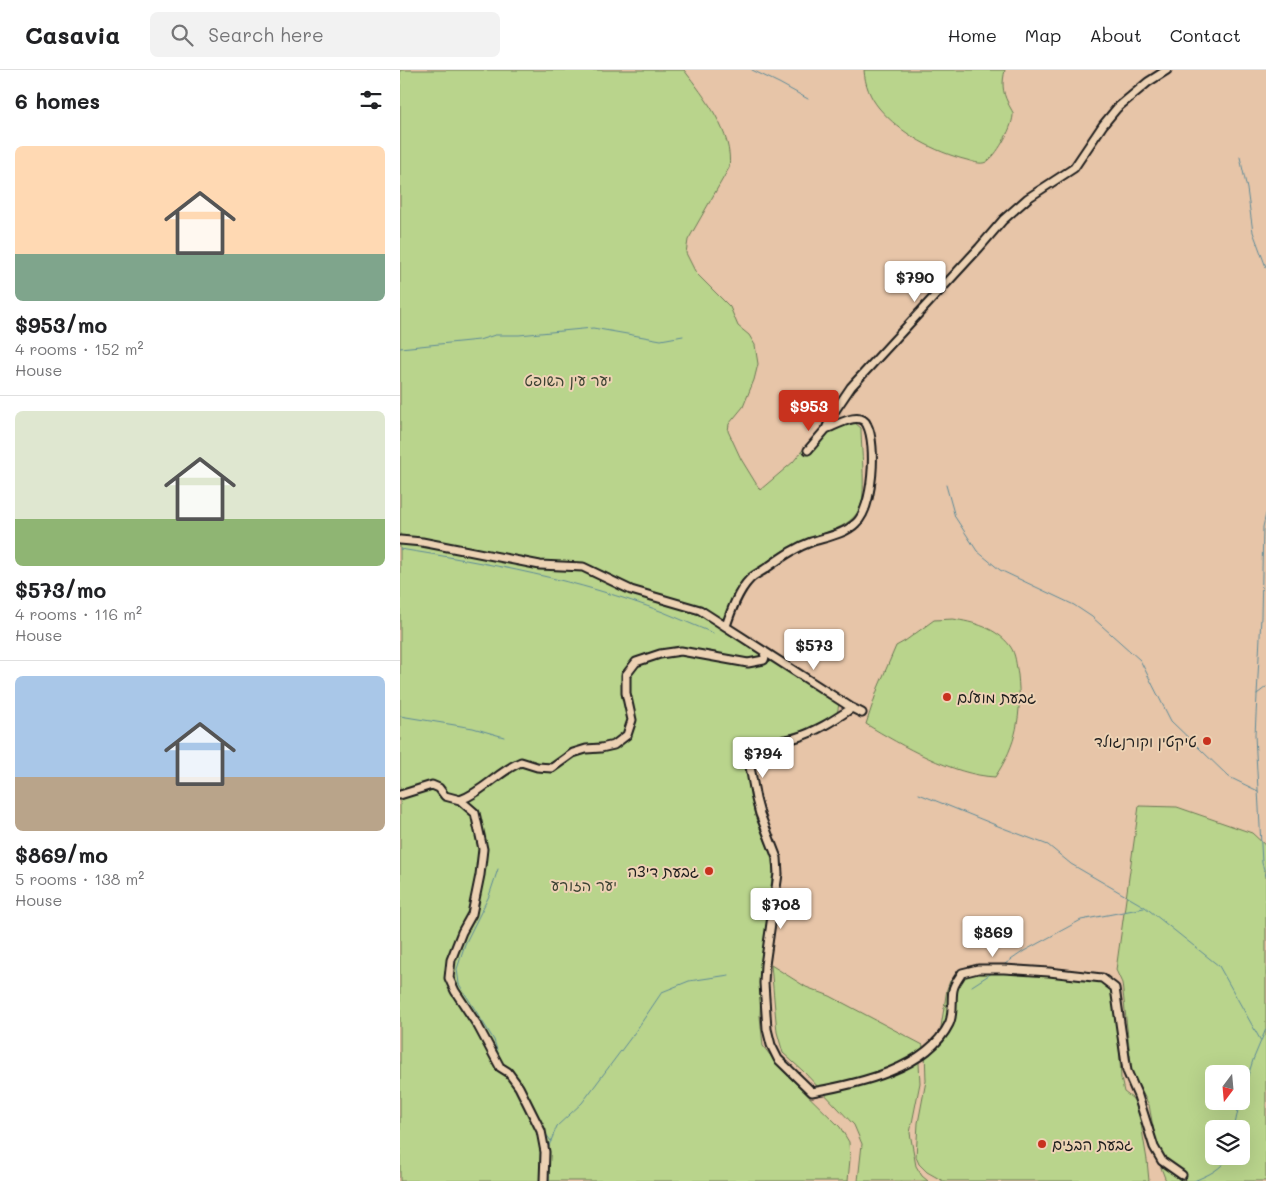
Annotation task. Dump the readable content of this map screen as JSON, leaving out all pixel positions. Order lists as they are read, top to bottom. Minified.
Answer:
{"parks":["יער עין השופט","יער הזורע"],"places":["גבעת מועלם","טיקטין וקורנגולד","גבעת דיצה","גבעת הבזים"],"north":"bottom","page":{"header":"Casavia","search":"Search here","nav":["Home","Map","About","Contact"],"heading":"6 homes","list":[{"name":"$953/mo","note":"4 rooms · 152 m² · House"},{"name":"$573/mo","note":"4 rooms · 116 m² · House"},{"name":"$869/mo","note":"5 rooms · 138 m² · House"}],"price":["$790","$953","$573","$794","$708","$869"]}}
